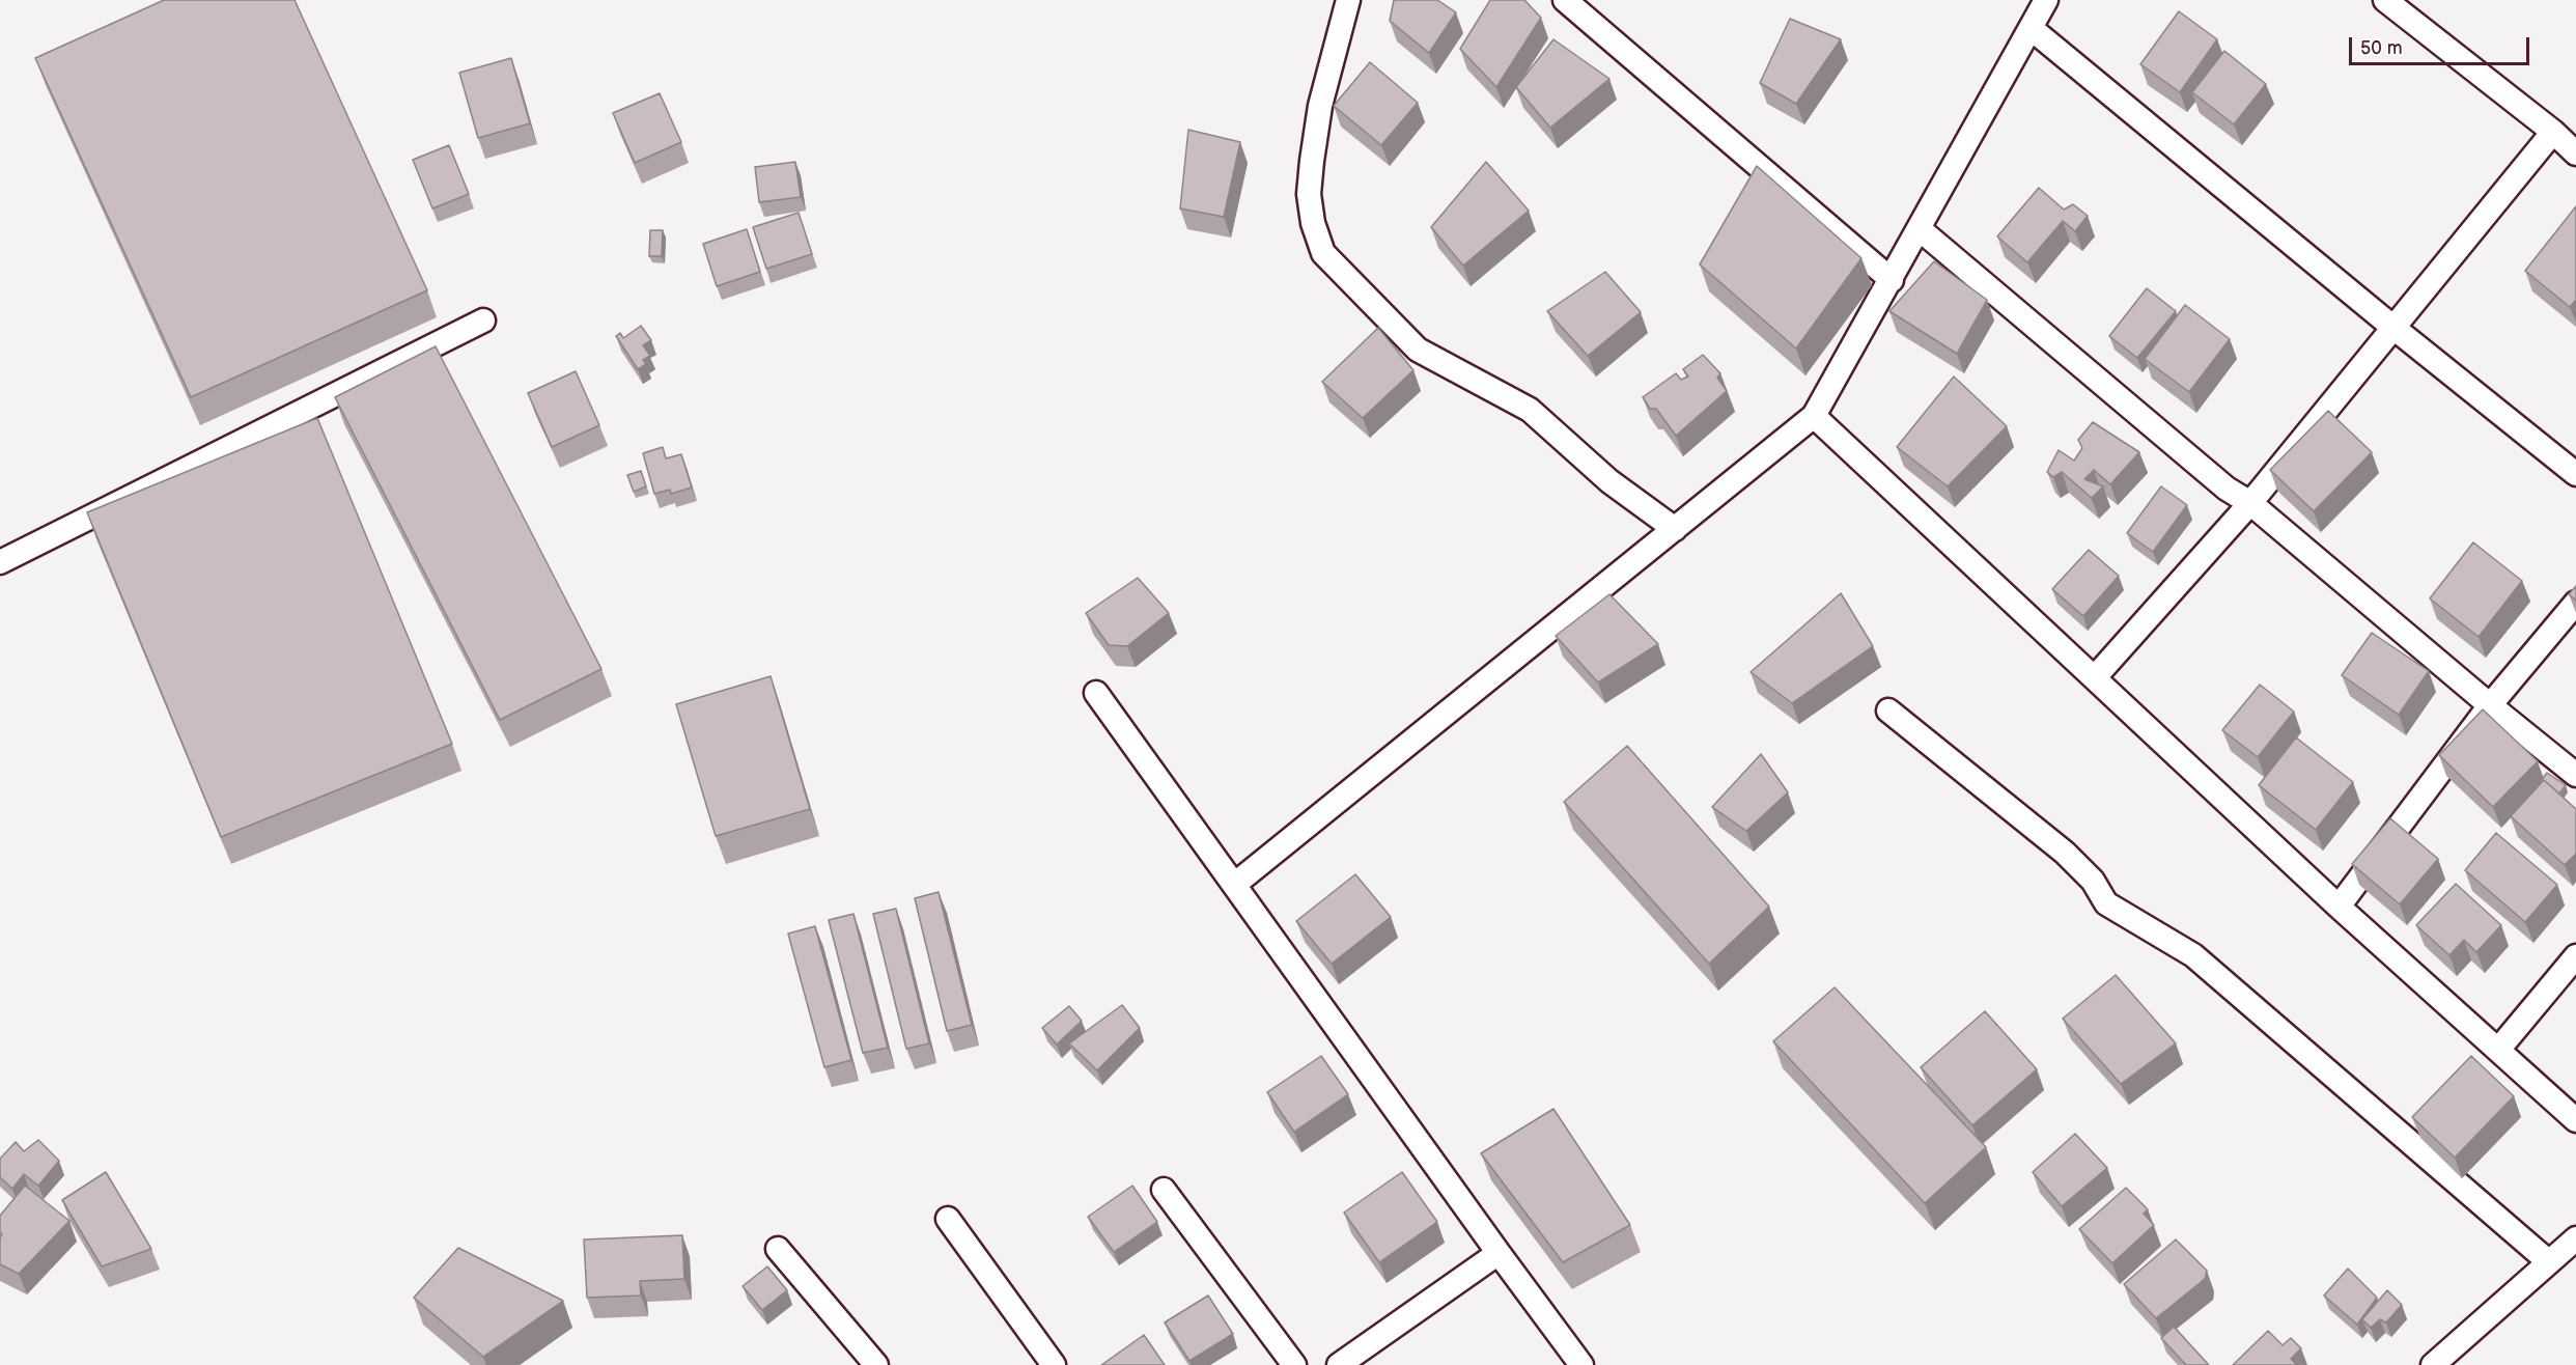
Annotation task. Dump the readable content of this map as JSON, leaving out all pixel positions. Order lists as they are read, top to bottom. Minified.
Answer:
{"scale_bar":"50 m"}
